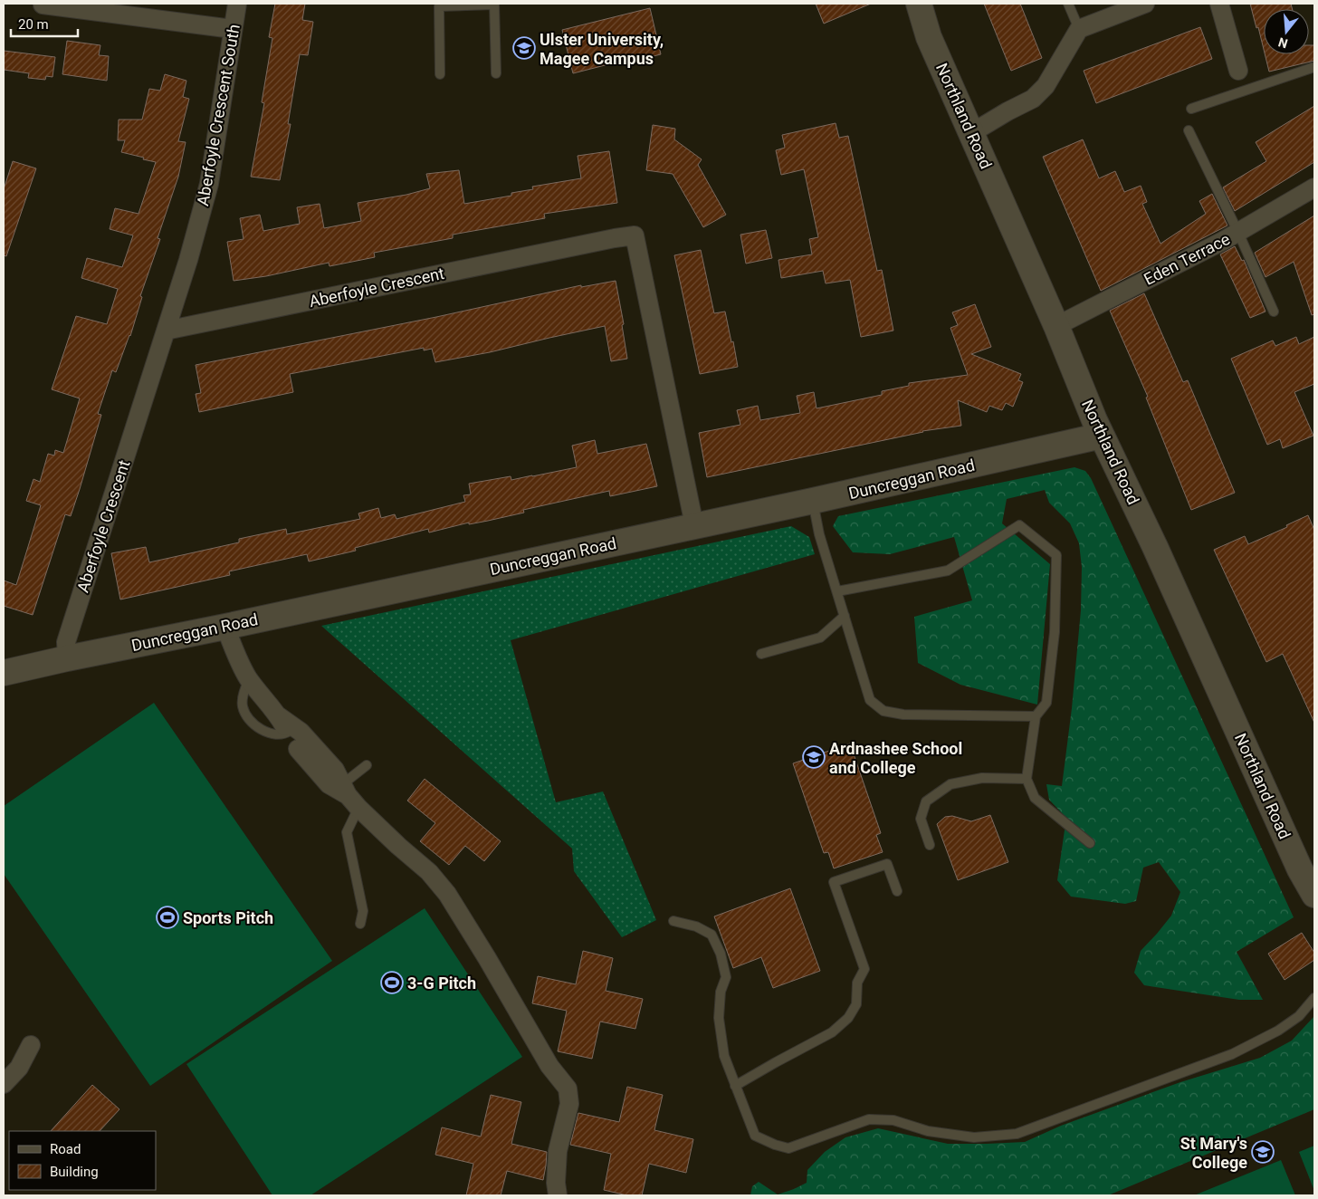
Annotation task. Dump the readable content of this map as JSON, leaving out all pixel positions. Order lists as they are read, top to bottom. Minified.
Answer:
{"streets":{"main road":["Northland Road","Duncreggan Road"],"street":["Aberfoyle Crescent South","Eden Terrace","Aberfoyle Crescent"]},"crossings":[["Aberfoyle Crescent South","Aberfoyle Crescent"],["Northland Road","Eden Terrace"],["Northland Road","Duncreggan Road"],["Aberfoyle Crescent","Duncreggan Road"]],"places":{"school or university":["Ulster University, Magee Campus","Ardnashee School and College","St Mary's College"],"sports":["Sports Pitch","3-G Pitch"]},"legend":["Road","Building"],"scale_bar":"20 m","north":"bottom"}
